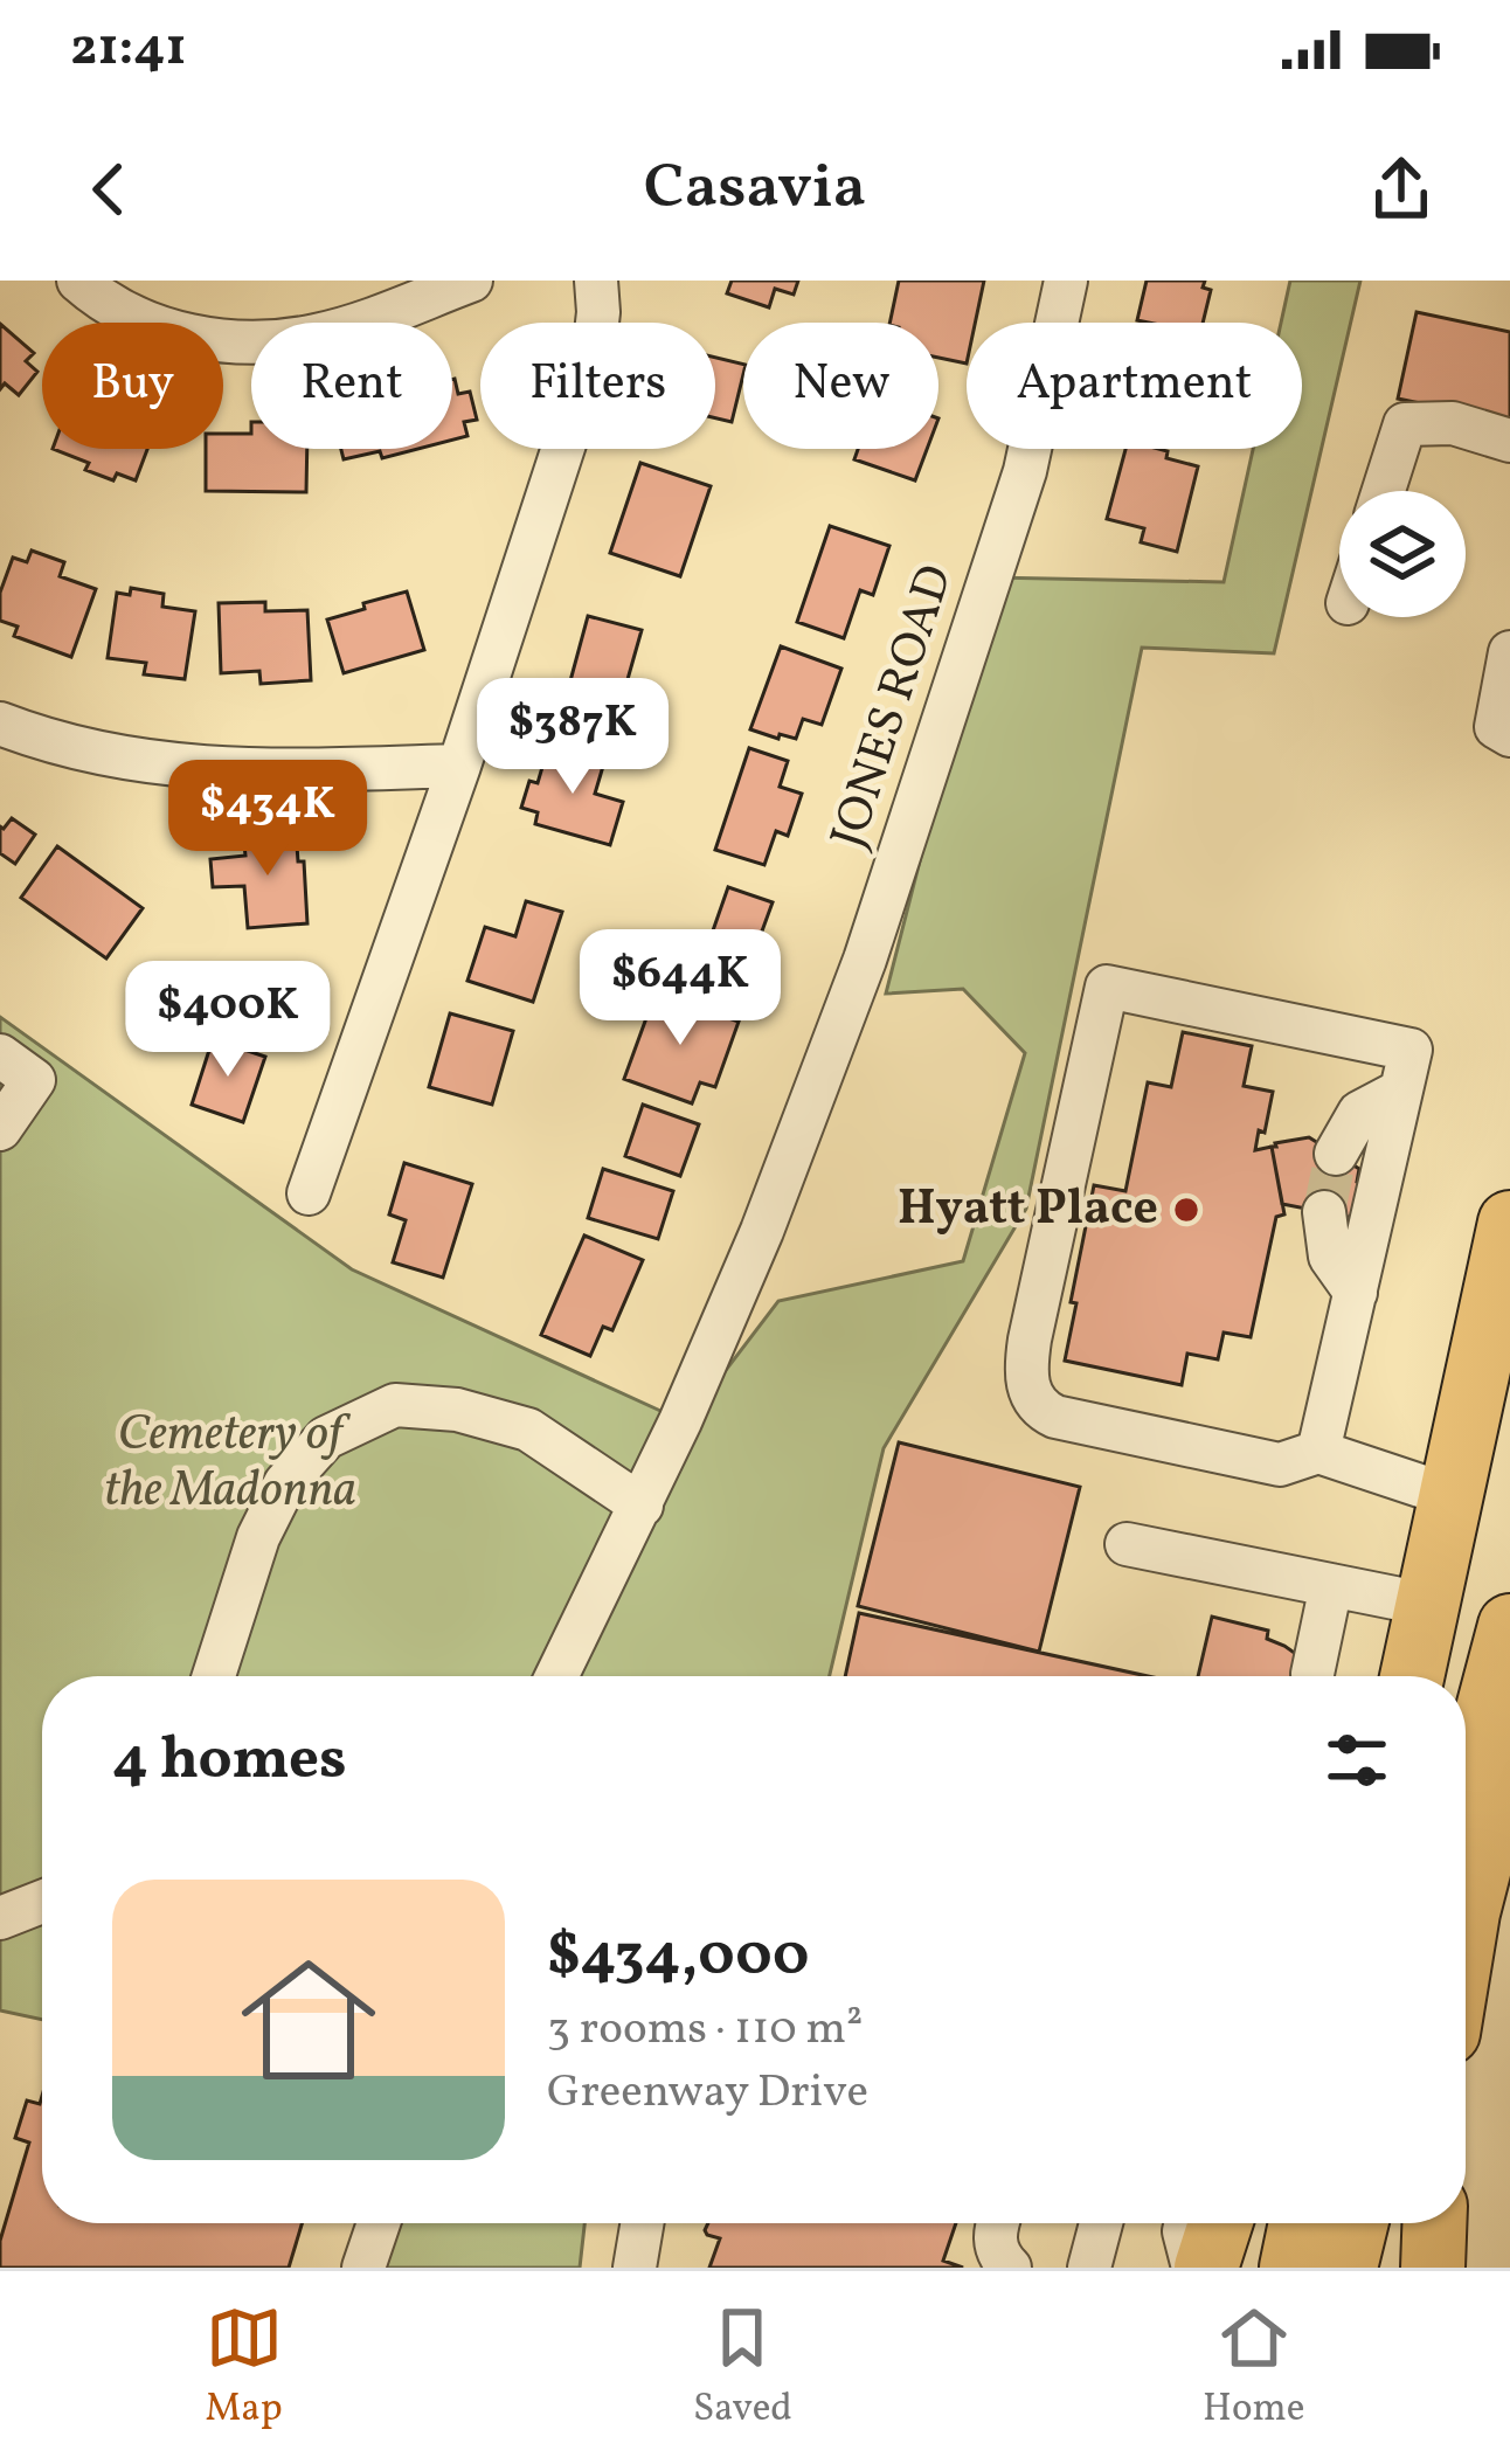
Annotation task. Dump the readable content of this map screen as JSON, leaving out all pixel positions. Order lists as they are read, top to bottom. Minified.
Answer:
{"streets":{"street":["JONES ROAD"]},"parks":["Cemetery of the Madonna"],"places":["Hyatt Place"],"page":{"status":"21:41","header":"Casavia","chip":["Buy","Rent","Filters","New","Apartment"],"price":["$387K","$434K","$644K","$400K"],"heading":"4 homes","list":[{"name":"$434,000","note":"3 rooms · 110 m² · Greenway Drive"}],"tabs":["Map","Saved","Home"]}}
